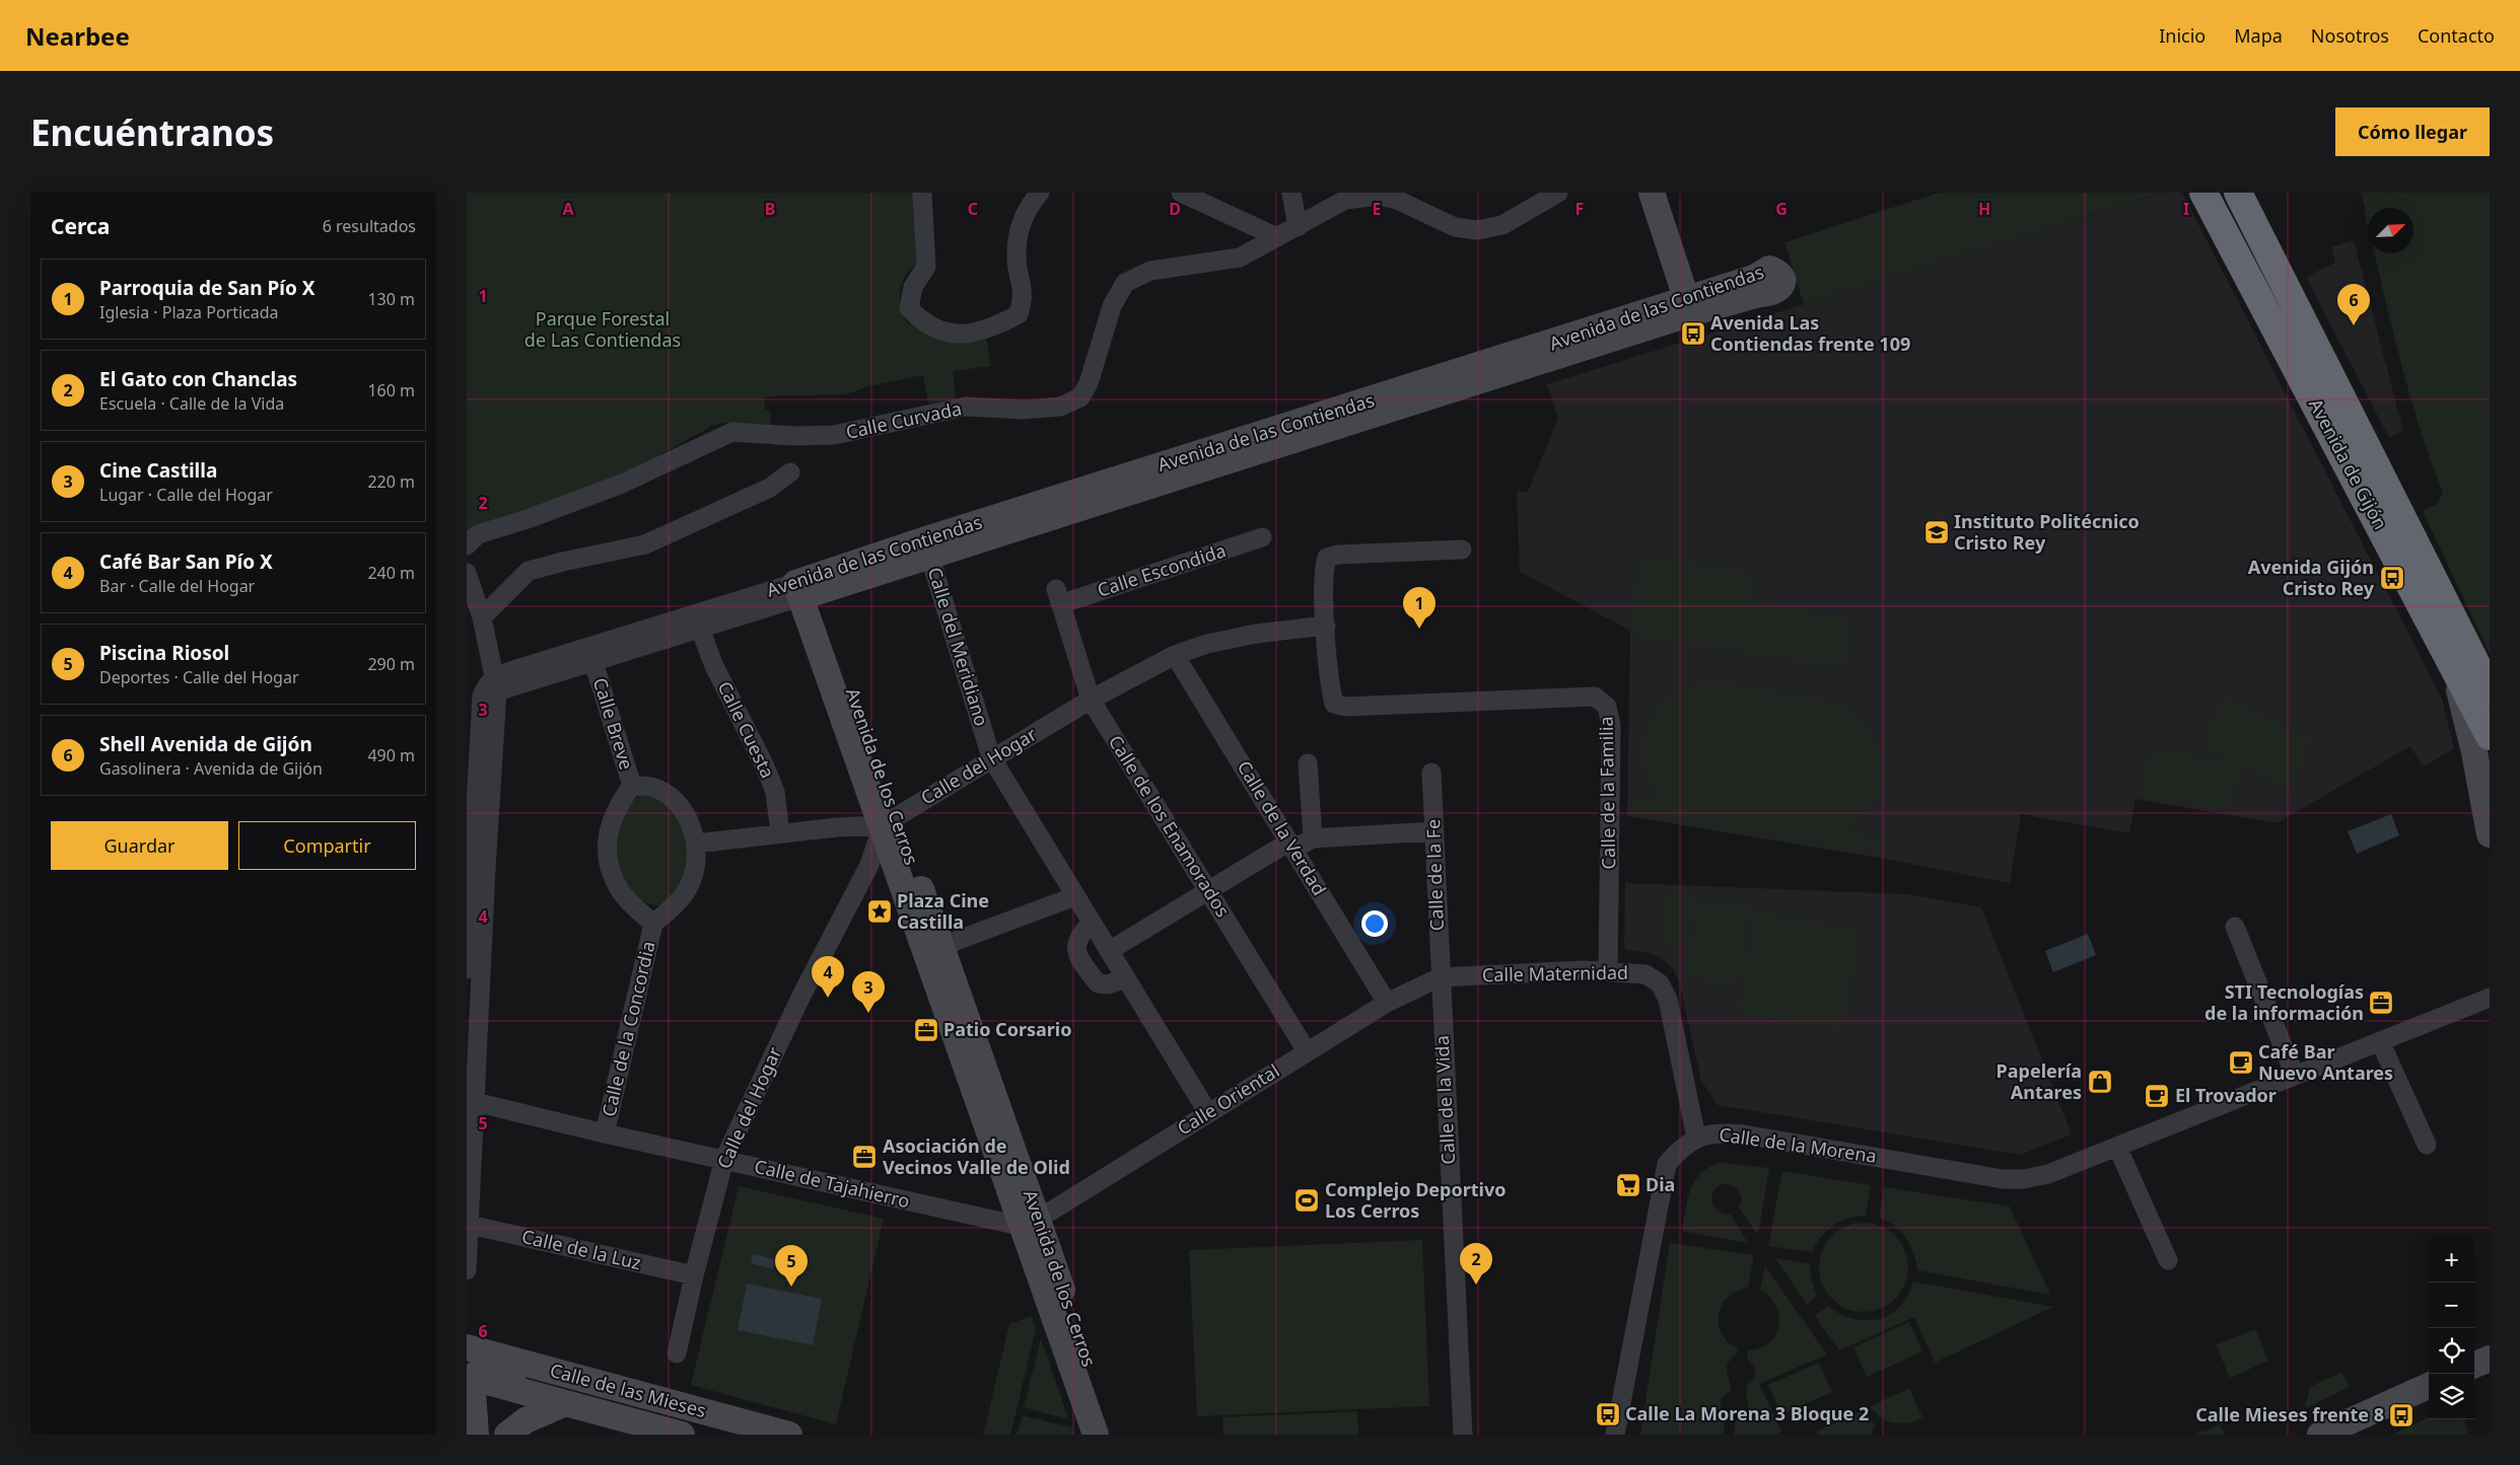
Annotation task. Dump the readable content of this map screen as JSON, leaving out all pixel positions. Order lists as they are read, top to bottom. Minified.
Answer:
{"streets":{"highway":["Avenida de Gijón"],"street":["Avenida de las Contiendas","Calle Curvada","Calle Escondida","Calle del Meridiano","Calle Breve","Calle Cuesta","Calle del Hogar","Avenida de los Cerros","Calle de la Familia","Calle de los Enamorados","Calle de la Verdad","Calle de la Fe","Calle Maternidad","Calle de la Concordia","Calle Oriental","Calle de la Vida","Calle de la Morena","Calle de Tajahierro","Calle de la Luz","Calle de las Mieses"]},"crossings":[["Avenida de las Contiendas","Calle del Meridiano"],["Avenida de las Contiendas","Calle Breve"],["Avenida de las Contiendas","Calle Cuesta"],["Avenida de las Contiendas","Avenida de los Cerros"],["Calle Escondida","Calle de los Enamorados"],["Calle del Meridiano","Calle del Hogar"],["Calle del Meridiano","Calle Oriental"],["Calle Breve","Calle de la Concordia"],["Calle del Hogar","Avenida de los Cerros"],["Calle del Hogar","Calle de la Familia"],["Calle del Hogar","Calle de los Enamorados"],["Calle del Hogar","Calle de la Verdad"],["Calle del Hogar","Calle de Tajahierro"],["Calle del Hogar","Calle de la Luz"],["Avenida de los Cerros","Calle Oriental"],["Avenida de los Cerros","Calle de Tajahierro"],["Calle de la Familia","Calle Maternidad"],["Calle de los Enamorados","Calle Oriental"],["Calle de la Verdad","Calle Oriental"],["Calle de la Fe","Calle Maternidad"],["Calle de la Fe","Calle Oriental"],["Calle de la Fe","Calle de la Vida"],["Calle Maternidad","Calle Oriental"],["Calle Maternidad","Calle de la Vida"],["Calle Maternidad","Calle de la Morena"],["Calle de la Concordia","Calle de Tajahierro"],["Calle Oriental","Calle de la Vida"],["Calle Oriental","Calle de Tajahierro"]],"parks":["Parque Forestal de Las Contiendas"],"places":{"bus stop":["Avenida Las Contiendas frente 109","Avenida Gijón Cristo Rey","Calle La Morena 3 Bloque 2","Calle Mieses frente 8"],"school or university":["Instituto Politécnico Cristo Rey"],"place":["Plaza Cine Castilla"],"office":["STI Tecnologías de la información","Patio Corsario","Asociación de Vecinos Valle de Olid"],"cafe":["Café Bar Nuevo Antares","El Trovador"],"shop":["Papelería Antares"],"supermarket":["Dia"],"sports":["Complejo Deportivo Los Cerros"]},"north":"top right","page":{"header":"Nearbee","nav":["Inicio","Mapa","Nosotros","Contacto"],"buttons":["Cómo llegar",["Guardar","Compartir"]],"title":"Encuéntranos","heading":["Cerca","6 resultados"],"list":[{"mark":"1","name":"Parroquia de San Pío X","note":"Iglesia · Plaza Porticada","value":"130 m"},{"mark":"2","name":"El Gato con Chanclas","note":"Escuela · Calle de la Vida","value":"160 m"},{"mark":"3","name":"Cine Castilla","note":"Lugar · Calle del Hogar","value":"220 m"},{"mark":"4","name":"Café Bar San Pío X","note":"Bar · Calle del Hogar","value":"240 m"},{"mark":"5","name":"Piscina Riosol","note":"Deportes · Calle del Hogar","value":"290 m"},{"mark":"6","name":"Shell Avenida de Gijón","note":"Gasolinera · Avenida de Gijón","value":"490 m"}],"pins":["6","1","4","3","2","5"],"map_buttons":["+","−"]},"grid":{"columns":["A","B","C","D","E","F","G","H","I"],"rows":["1","2","3","4","5","6"]}}
